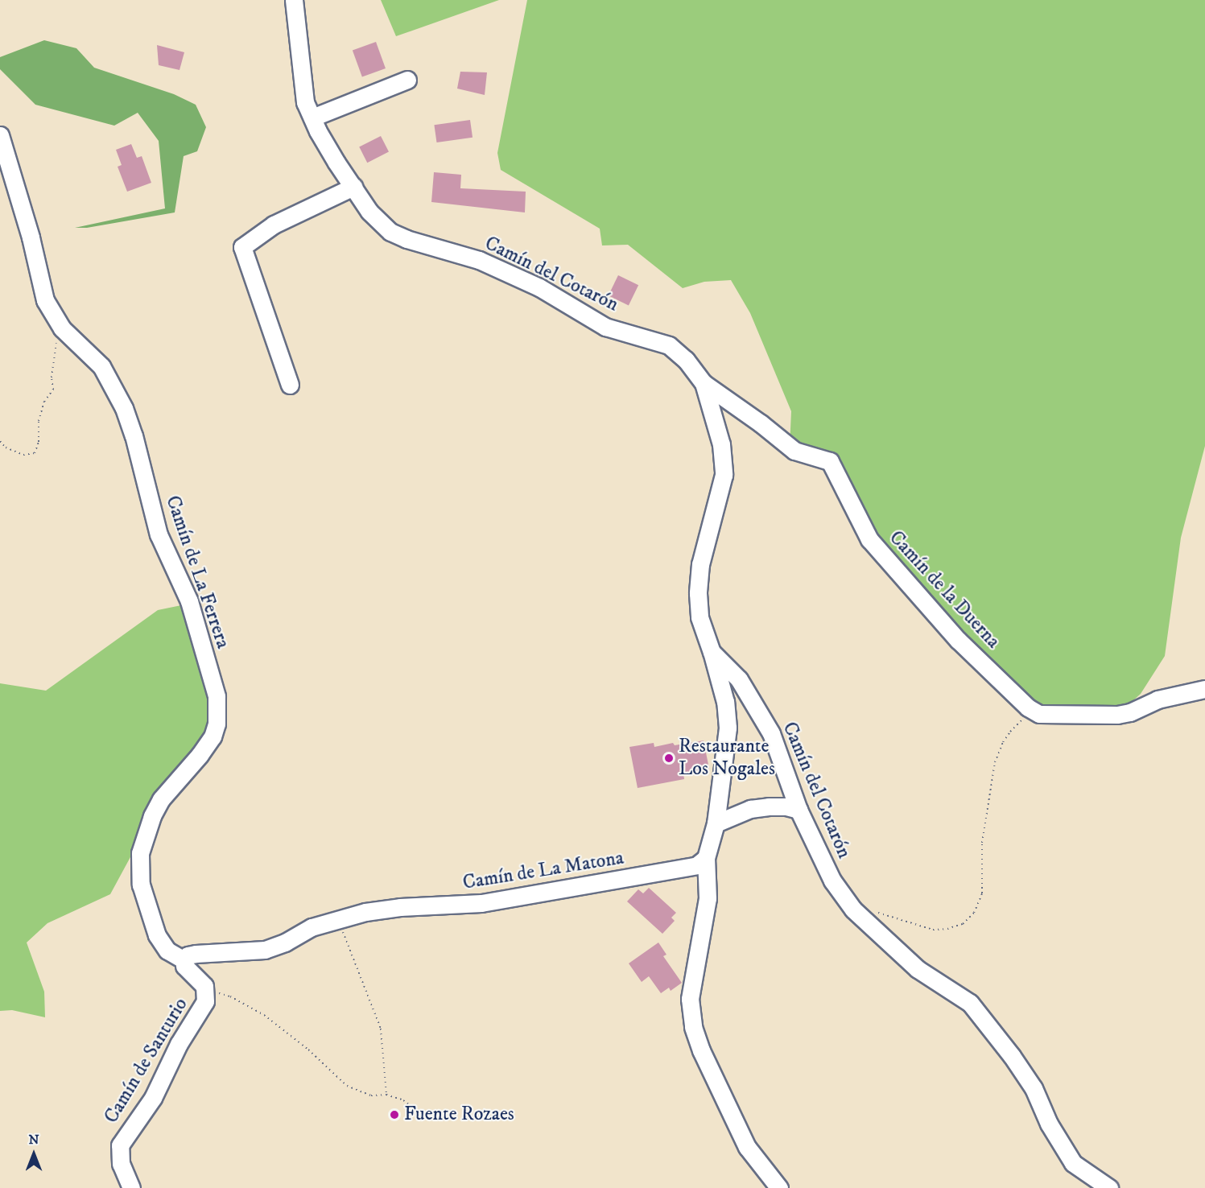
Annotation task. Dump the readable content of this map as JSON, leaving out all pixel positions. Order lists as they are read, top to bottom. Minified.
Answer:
{"streets":{"street":["Camín del Cotarón","Camín de La Ferrera","Camín de la Duerna","Camín de La Matona","Camín de Santurio"]},"crossings":[["Camín del Cotarón","Camín de la Duerna"],["Camín de La Ferrera","Camín de La Matona"],["Camín de La Ferrera","Camín de Santurio"],["Camín de La Matona","Camín de Santurio"]],"places":["Restaurante Los Nogales","Fuente Rozaes"],"north":"top"}
